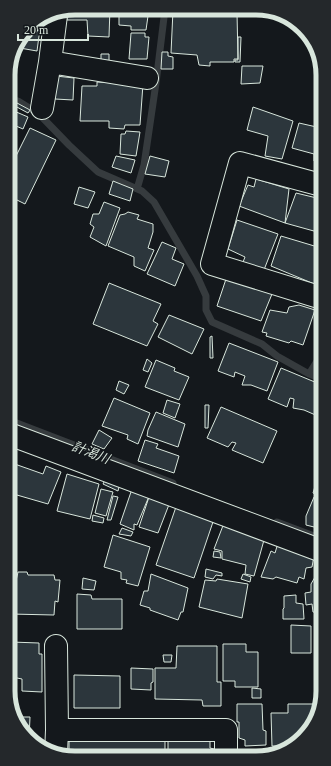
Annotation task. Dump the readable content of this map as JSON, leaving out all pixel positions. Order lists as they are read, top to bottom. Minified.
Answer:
{"water":["計渇川"],"scale_bar":"20 m"}
